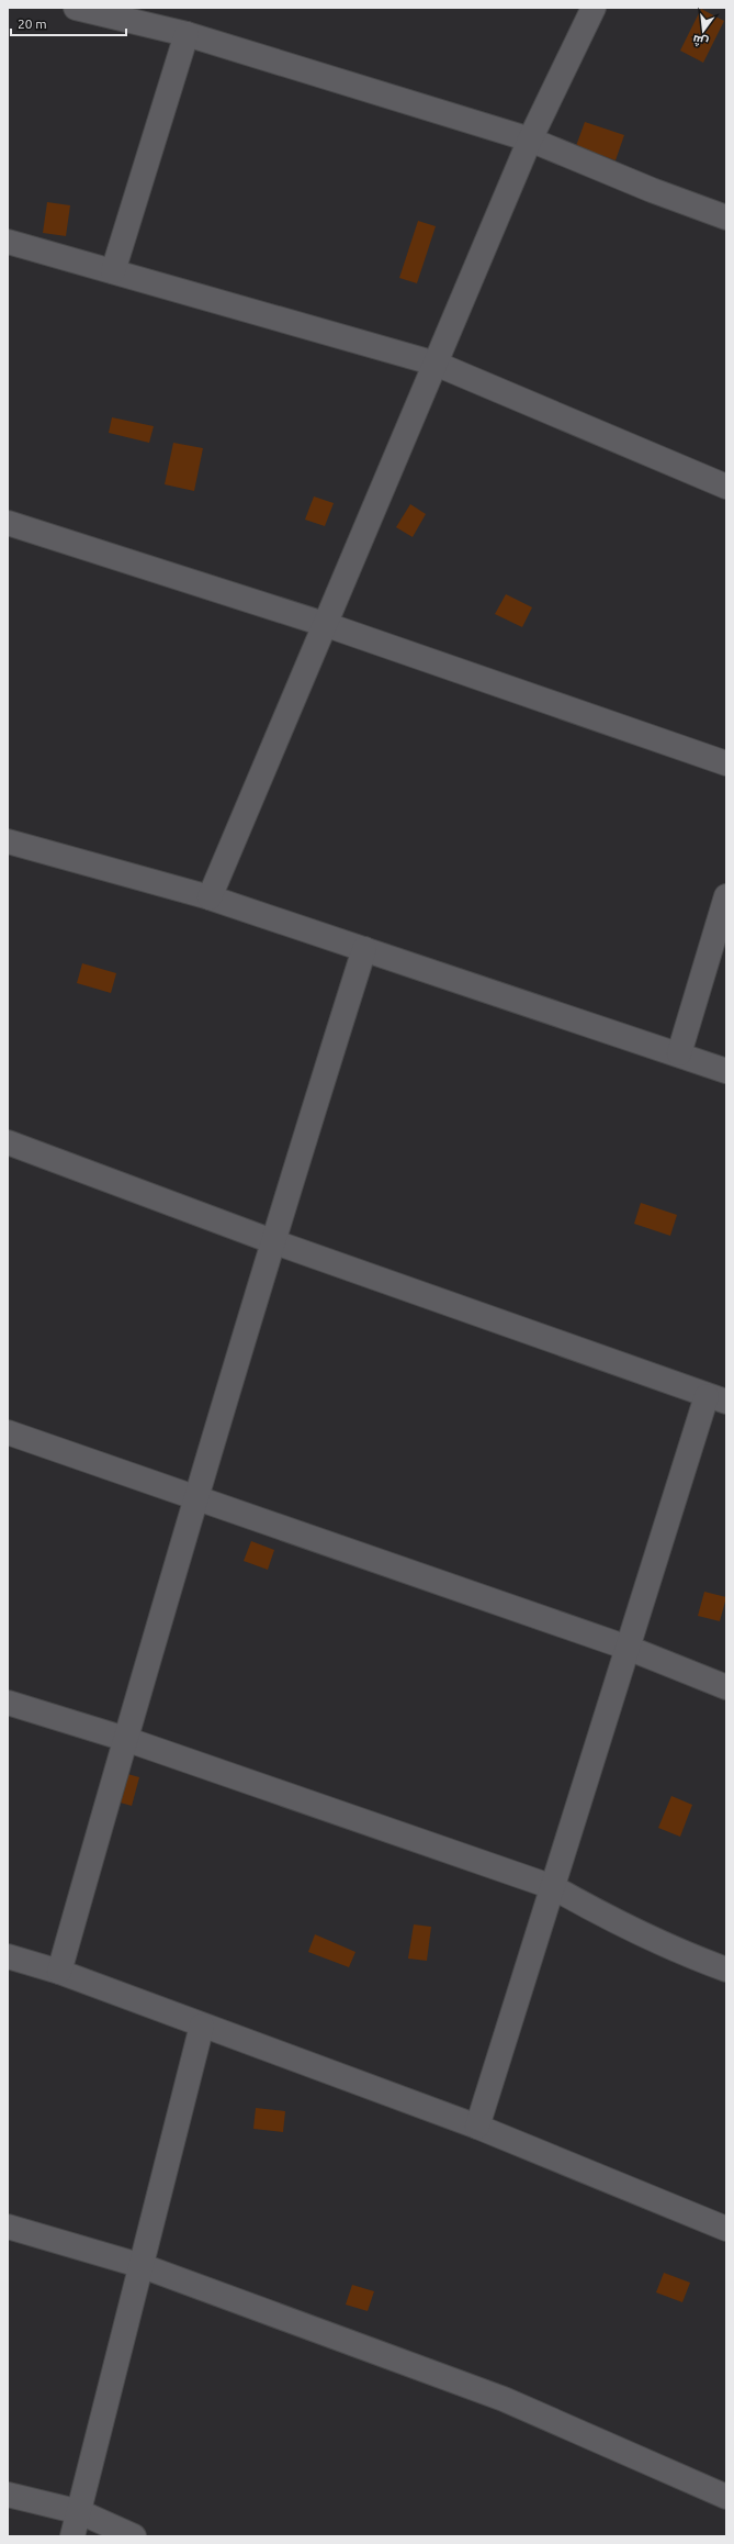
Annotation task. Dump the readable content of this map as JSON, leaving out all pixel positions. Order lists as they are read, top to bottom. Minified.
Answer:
{"scale_bar":"20 m","north":"bottom"}
